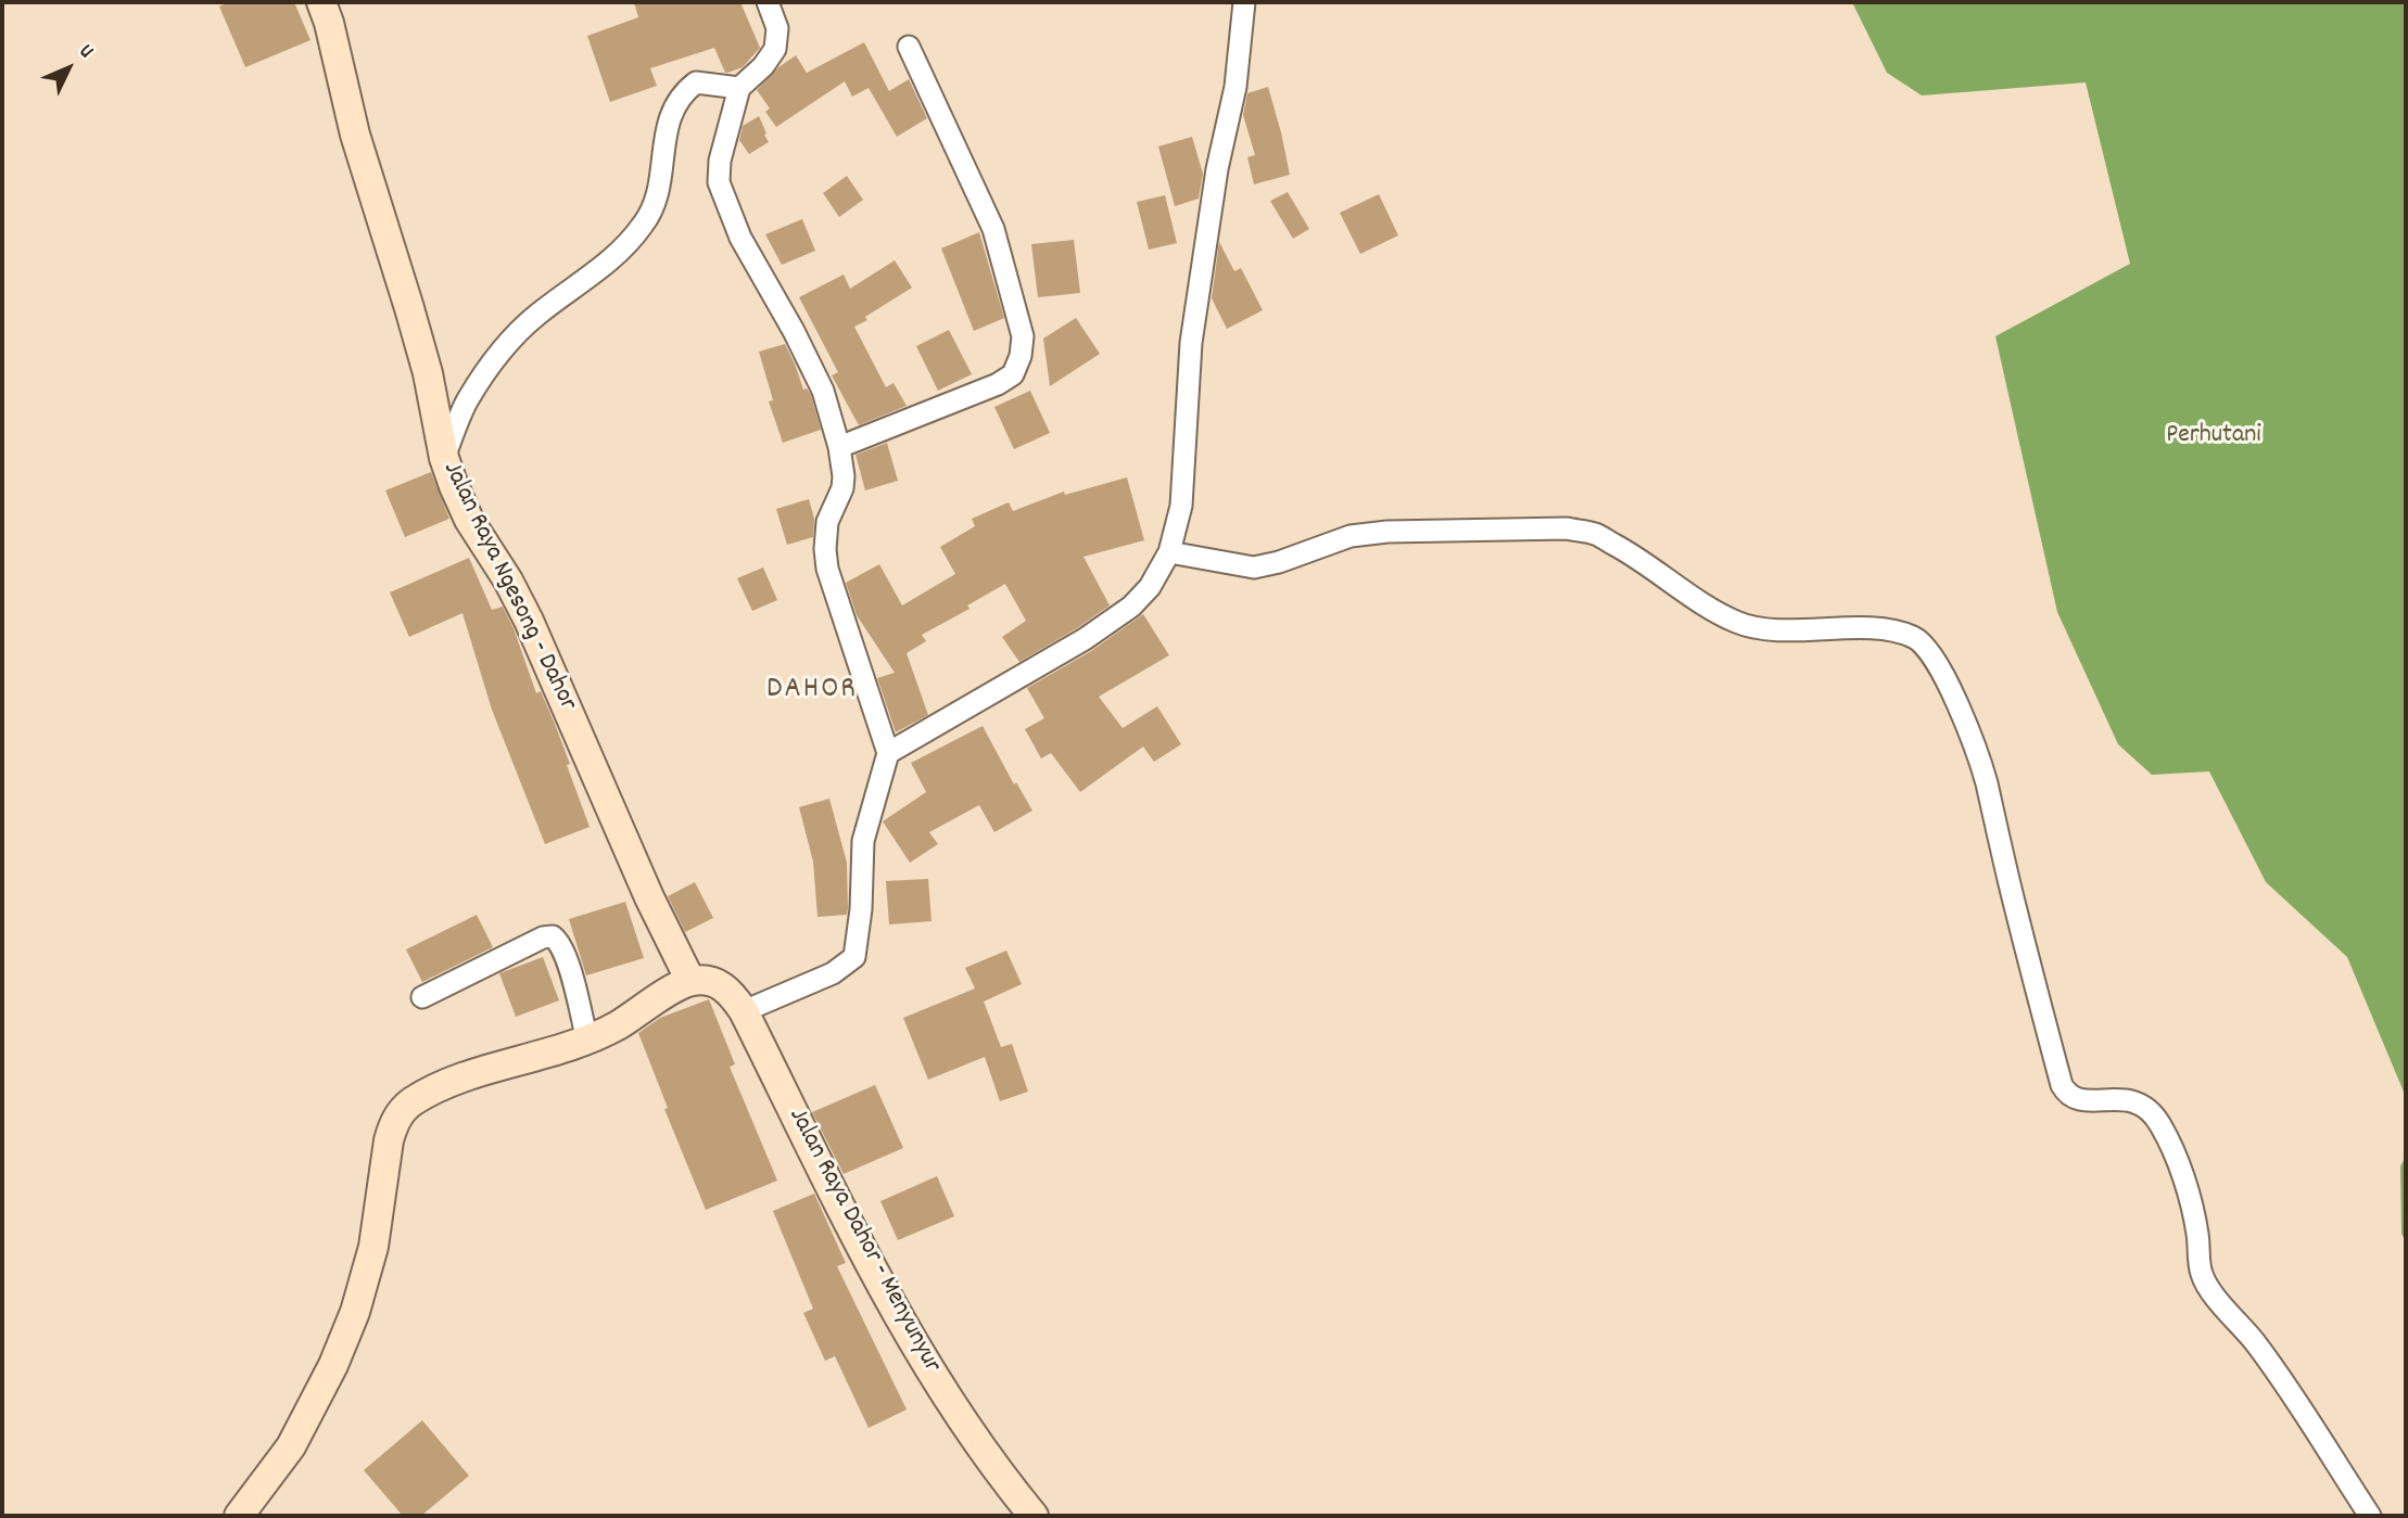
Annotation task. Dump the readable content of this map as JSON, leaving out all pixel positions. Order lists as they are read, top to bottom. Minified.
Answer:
{"streets":{"street":["Jalan Raya Ngesong - Dahor","Jalan Raya Dahor - Menyunyur"]},"crossings":[["Jalan Raya Ngesong - Dahor","Jalan Raya Dahor - Menyunyur"]],"districts":["DAHOR"],"parks":["Perhutani"],"north":"top right"}
